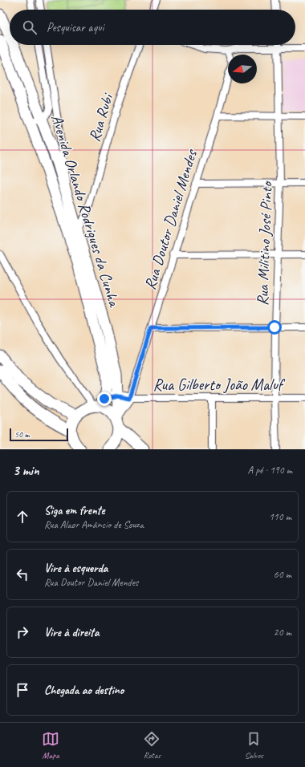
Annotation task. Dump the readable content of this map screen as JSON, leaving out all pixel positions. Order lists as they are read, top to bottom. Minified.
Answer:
{"streets":{"main road":["Avenida Orlando Rodrigues da Cunha"],"street":["Rua Rubi","Rua Doutor Daniel Mendes","Rua Militino José Pinto","Rua Gilberto João Maluf"]},"crossings":[["Rua Rubi","Avenida Orlando Rodrigues da Cunha"],["Rua Doutor Daniel Mendes","Rua Gilberto João Maluf"],["Rua Militino José Pinto","Rua Gilberto João Maluf"]],"scale_bar":"50 m","north":"left","page":{"search":"Pesquisar aqui","scale":"50 m","heading":["3 min","A pé · 190 m"],"list":[["Siga em frente","Rua Alaor Amâncio de Souza","110 m"],["Vire à esquerda","Rua Doutor Daniel Mendes","60 m"],["Vire à direita","20 m"],"Chegada ao destino"],"nav":["Mapa","Rotas","Salvos"]}}
